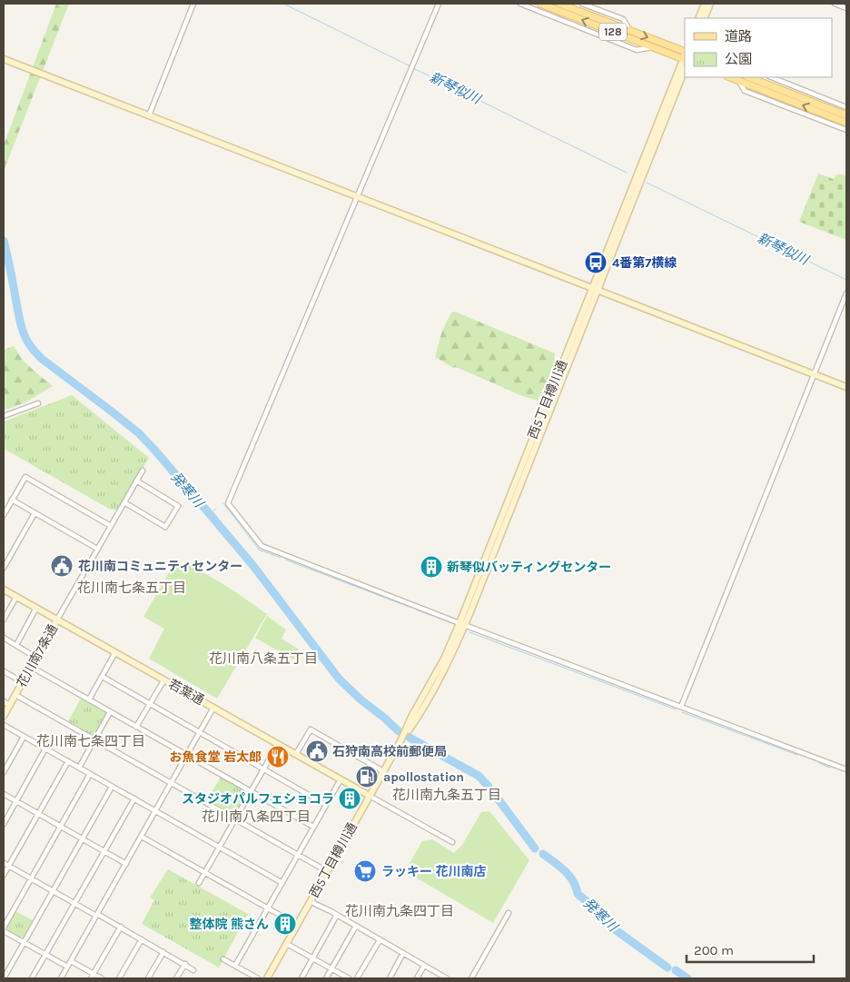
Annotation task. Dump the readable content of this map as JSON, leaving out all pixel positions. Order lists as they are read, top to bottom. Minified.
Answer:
{"streets":{"main road":["128"],"street":["西5丁目樽川通","花川南7条通","若葉通"]},"crossings":[["128","西5丁目樽川通"],["西5丁目樽川通","若葉通"],["花川南7条通","若葉通"]],"districts":["花川南七条五丁目","花川南八条五丁目","花川南七条四丁目","花川南九条五丁目","花川南八条四丁目","花川南九条四丁目"],"water":["新琴似川","発寒川"],"places":{"bus stop":["4番第7横線"],"public building":["花川南コミュニティセンター","石狩南高校前郵便局"],"building":["新琴似バッティングセンター","スタジオパルフェショコラ","整体院 熊さん"],"restaurant":["お魚食堂 岩太郎"],"fuel station":["apollostation"],"supermarket":["ラッキー 花川南店"]},"legend":["道路","公園"],"scale_bar":"200 m"}
